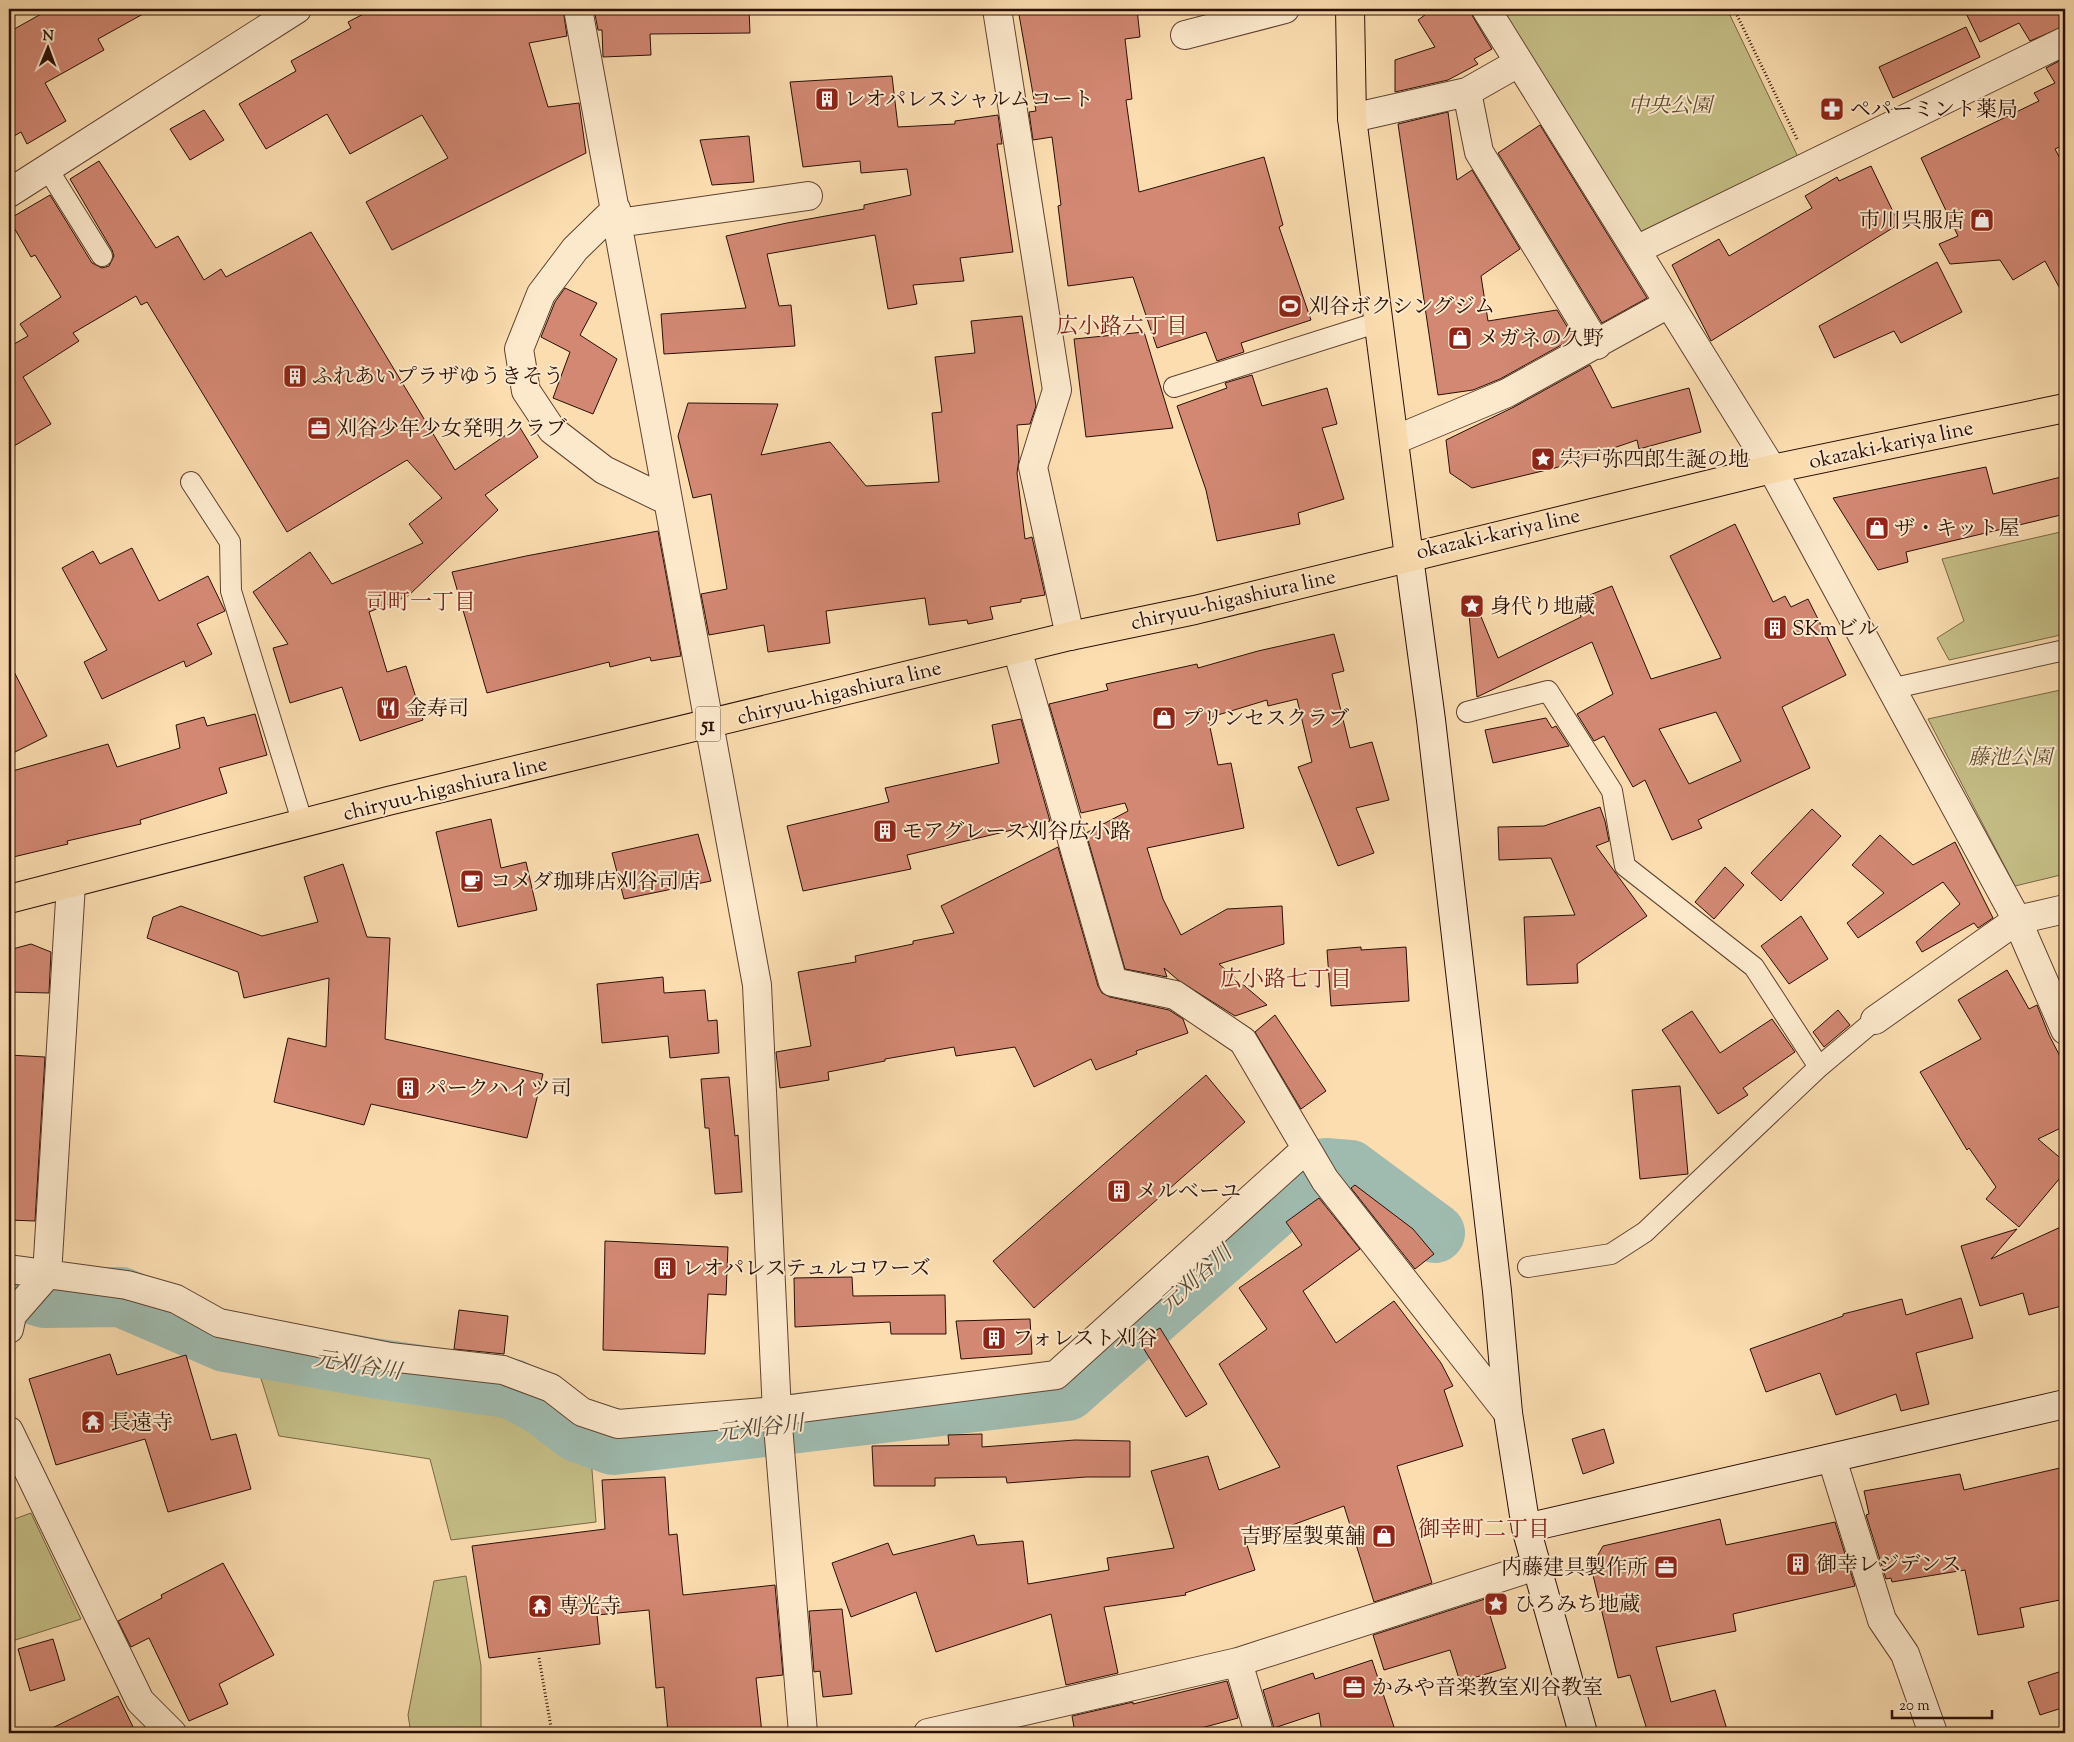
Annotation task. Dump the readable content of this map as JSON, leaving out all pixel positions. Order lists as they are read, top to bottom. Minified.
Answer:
{"streets":{"main road":["okazaki-kariya line","chiryuu-higashiura line","51"]},"crossings":[["okazaki-kariya line","chiryuu-higashiura line"]],"districts":["広小路六丁目","司町一丁目","広小路七丁目","御幸町二丁目"],"water":["元刈谷川"],"parks":["中央公園","藤池公園"],"places":{"building":["レオパレスシャルムコート","ふれあいプラザゆうきそう","SKmビル","モアグレース刈谷広小路","パークハイツ司","メルベーユ","レオパレステュルコワーズ","フォレスト刈谷","御幸レジデンス"],"pharmacy":["ペパーミント薬局"],"shop":["市川呉服店","メガネの久野","ザ・キット屋","プリンセスクラブ","吉野屋製菓舗"],"sports":["刈谷ボクシングジム"],"office":["刈谷少年少女発明クラブ","内藤建具製作所","かみや音楽教室刈谷教室"],"place":["宍戸弥四郎生誕の地","身代り地蔵","ひろみち地蔵"],"restaurant":["金寿司"],"cafe":["コメダ珈琲店刈谷司店"],"temple":["長遠寺","専光寺"]},"scale_bar":"20 m","north":"top"}
